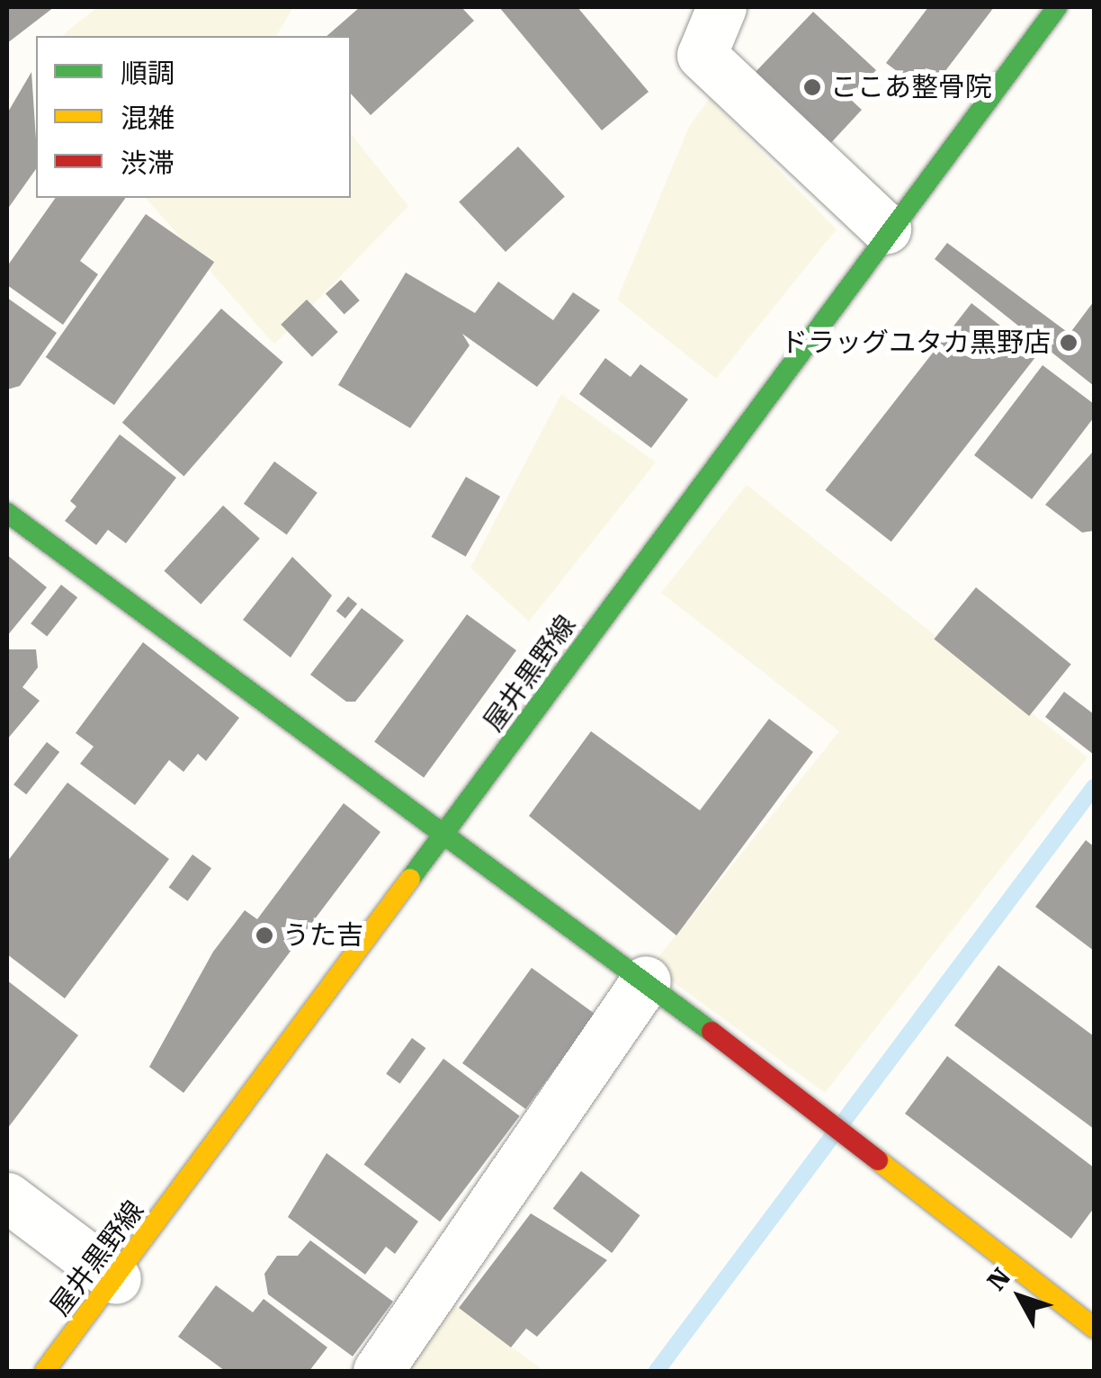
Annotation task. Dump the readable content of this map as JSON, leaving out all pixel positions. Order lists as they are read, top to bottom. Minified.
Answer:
{"streets":{"main road":["屋井黒野線"]},"places":["ここあ整骨院","ドラッグユタカ黒野店","うた吉"],"legend":["順調","混雑","渋滞"],"north":"top left"}
